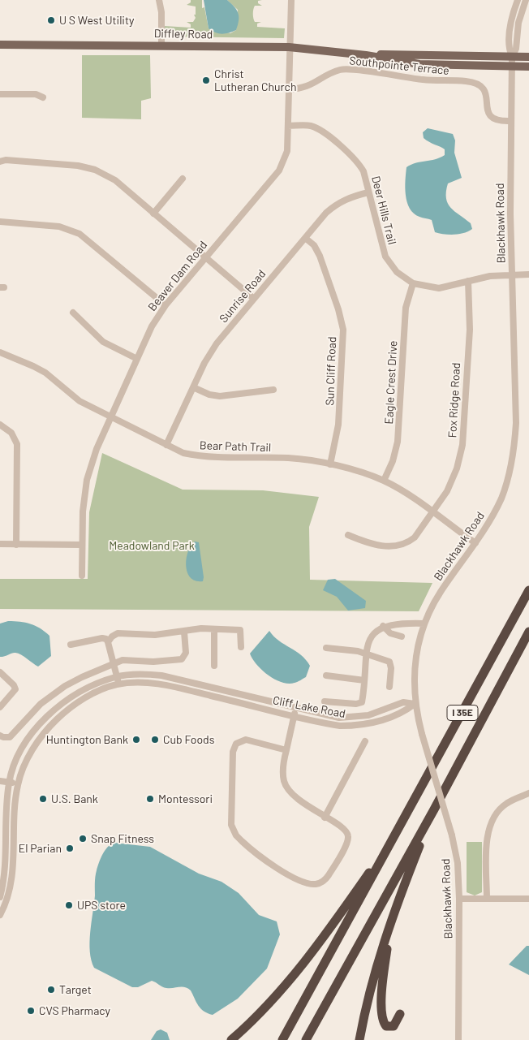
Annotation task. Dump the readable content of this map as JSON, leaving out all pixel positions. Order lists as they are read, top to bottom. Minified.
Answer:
{"streets":{"highway":["I 35E"],"main road":["Diffley Road"],"street":["Southpointe Terrace","Deer Hills Trail","Blackhawk Road","Beaver Dam Road","Sunrise Road","Sun Cliff Road","Eagle Crest Drive","Fox Ridge Road","Bear Path Trail","Cliff Lake Road"]},"crossings":[["Diffley Road","Blackhawk Road"],["Diffley Road","Beaver Dam Road"],["Southpointe Terrace","Blackhawk Road"],["Southpointe Terrace","Beaver Dam Road"],["Deer Hills Trail","Blackhawk Road"],["Deer Hills Trail","Beaver Dam Road"],["Deer Hills Trail","Sunrise Road"],["Deer Hills Trail","Eagle Crest Drive"],["Deer Hills Trail","Fox Ridge Road"],["Blackhawk Road","Bear Path Trail"],["Blackhawk Road","Cliff Lake Road"],["Beaver Dam Road","Bear Path Trail"],["Sunrise Road","Sun Cliff Road"],["Sunrise Road","Bear Path Trail"],["Sun Cliff Road","Bear Path Trail"],["Eagle Crest Drive","Bear Path Trail"],["Fox Ridge Road","Bear Path Trail"]],"parks":["Meadowland Park"],"places":["U S West Utility","Christ Lutheran Church","Huntington Bank","Cub Foods","U.S. Bank","Montessori","Snap Fitness","El Parian","UPS store","Target","CVS Pharmacy"]}
